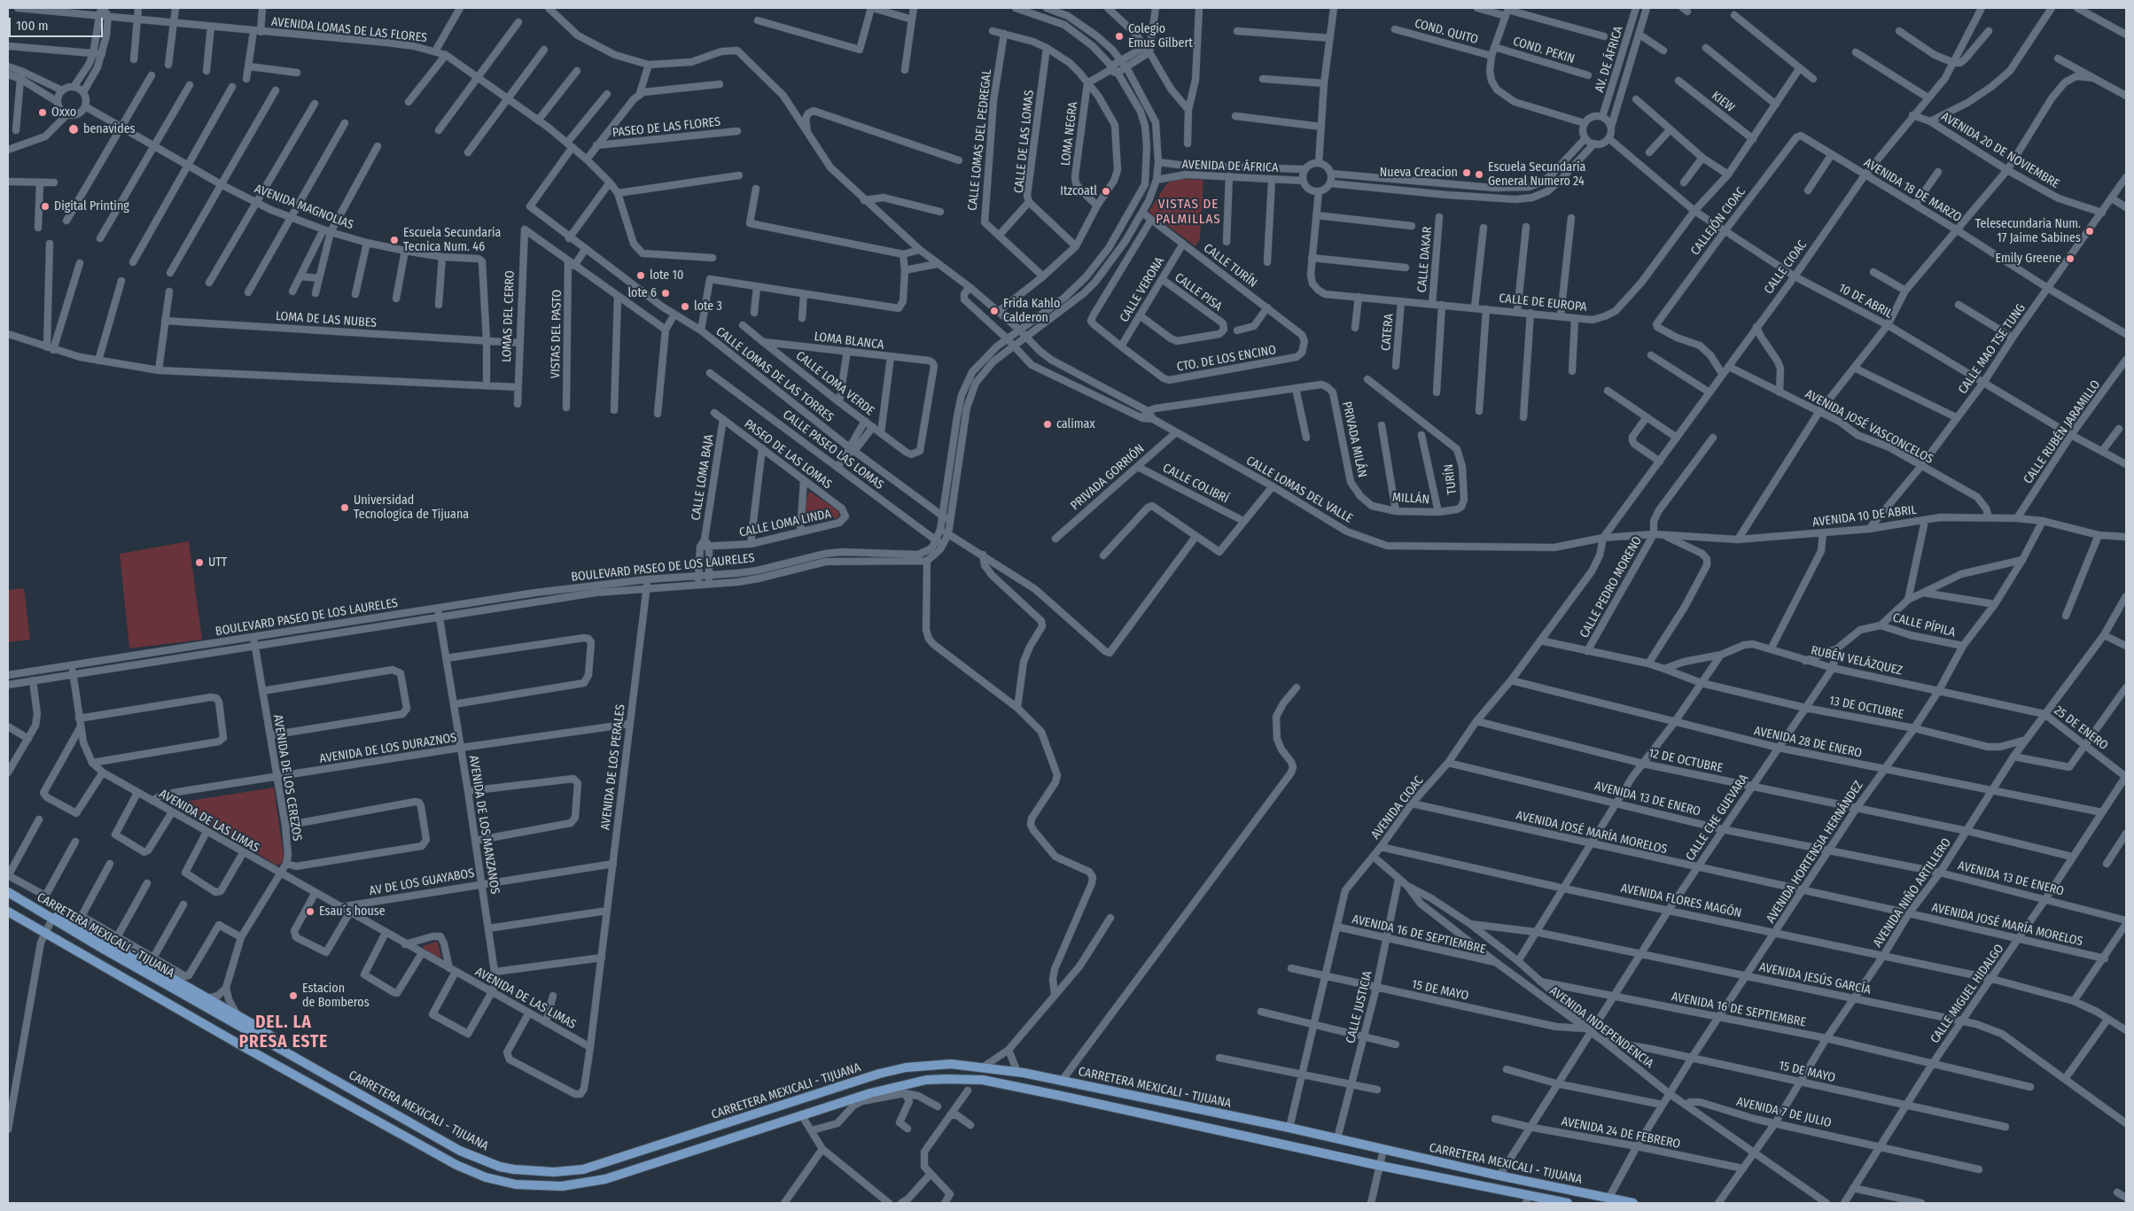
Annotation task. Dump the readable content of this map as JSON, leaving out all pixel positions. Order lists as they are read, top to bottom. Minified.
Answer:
{"streets":{"main road":["CARRETERA MEXICALI - TIJUANA"],"street":["AVENIDA LOMAS DE LAS FLORES","COND. QUITO","COND. PEKIN","AV. DE ÁFRICA","KIEW","PASEO DE LAS FLORES","LOMA NEGRA","CALLE LOMAS DEL PEDREGAL","CALLE DE LAS LOMAS","AVENIDA 20 DE NOVIEMBRE","AVENIDA DE ÁFRICA","AVENIDA 18 DE MARZO","AVENIDA MAGNOLIAS","CALLEJÓN CIOAC","CALLE DAKAR","CALLE TURÍN","CALLE CIOAC","CALLE VERONA","CALLE PISA","10 DE ABRIL","CALLE DE EUROPA","LOMAS DEL CERRO","LOMA DE LAS NUBES","CATERA","VISTAS DEL PASTO","LOMA BLANCA","CALLE MAO TSE TUNG","CTO. DE LOS ENCINO","CALLE LOMAS DE LAS TORRES","CALLE LOMA VERDE","AVENIDA JOSÉ VASCONCELOS","CALLE RUBÉN JARAMILLO","PRIVADA MILÁN","CALLE PASEO LAS LOMAS","PASEO DE LAS LOMAS","CALLE LOMA BAJA","PRIVADA GORRIÓN","TURÍN","CALLE COLIBRÍ","CALLE LOMAS DEL VALLE","MILLÁN","AVENIDA 10 DE ABRIL","CALLE LOMA LINDA","BOULEVARD PASEO DE LOS LAURELES","CALLE PEDRO MORENO","CALLE PÍPILA","RUBÉN VELÁZQUEZ","13 DE OCTUBRE","25 DE ENERO","AVENIDA 28 DE ENERO","AVENIDA DE LOS DURAZNOS","12 DE OCTUBRE","AVENIDA DE LOS PERALES","AVENIDA DE LOS CEREZOS","AVENIDA 13 DE ENERO","AVENIDA CIOAC","CALLE CHE GUEVARA","AVENIDA DE LAS LIMAS","AVENIDA DE LOS MANZANOS","AVENIDA JOSÉ MARÍA MORELOS","AVENIDA HORTENSIA HERNÁNDEZ","AV DE LOS GUAYABOS","AVENIDA NIÑO ARTILLERO","AVENIDA FLORES MAGÓN","AVENIDA 16 DE SEPTIEMBRE","AVENIDA JESÚS GARCÍA","15 DE MAYO","CALLE MIGUEL HIDALGO","CALLE JUSTICIA","AVENIDA INDEPENDENCIA","AVENIDA 7 DE JULIO","AVENIDA 24 DE FEBRERO"]},"crossings":[["AVENIDA LOMAS DE LAS FLORES","CALLE LOMAS DE LAS TORRES"],["AV. DE ÁFRICA","10 DE ABRIL"],["KIEW","CALLE DE EUROPA"],["AVENIDA 20 DE NOVIEMBRE","CALLE CIOAC"],["AVENIDA 20 DE NOVIEMBRE","CALLE MAO TSE TUNG"],["AVENIDA DE ÁFRICA","CALLE DE EUROPA"],["AVENIDA 18 DE MARZO","CALLEJÓN CIOAC"],["AVENIDA 18 DE MARZO","CALLE CIOAC"],["AVENIDA 18 DE MARZO","CALLE MAO TSE TUNG"],["AVENIDA MAGNOLIAS","LOMA DE LAS NUBES"],["CALLEJÓN CIOAC","CALLE CIOAC"],["CALLEJÓN CIOAC","10 DE ABRIL"],["CALLE DAKAR","CALLE DE EUROPA"],["CALLE TURÍN","CALLE VERONA"],["CALLE TURÍN","CTO. DE LOS ENCINO"],["CALLE CIOAC","10 DE ABRIL"],["CALLE CIOAC","AVENIDA JOSÉ VASCONCELOS"],["CALLE CIOAC","CALLE LOMAS DEL VALLE"],["CALLE CIOAC","AVENIDA 10 DE ABRIL"],["CALLE CIOAC","AVENIDA CIOAC"],["CALLE VERONA","CALLE PISA"],["CALLE VERONA","CTO. DE LOS ENCINO"],["10 DE ABRIL","CALLE DE EUROPA"],["10 DE ABRIL","CALLE MAO TSE TUNG"],["10 DE ABRIL","CALLE RUBÉN JARAMILLO"],["CALLE DE EUROPA","CATERA"],["LOMAS DEL CERRO","LOMA DE LAS NUBES"],["LOMAS DEL CERRO","VISTAS DEL PASTO"],["LOMA BLANCA","CALLE LOMA VERDE"],["CALLE MAO TSE TUNG","AVENIDA JOSÉ VASCONCELOS"],["CALLE MAO TSE TUNG","AVENIDA 10 DE ABRIL"],["AVENIDA JOSÉ VASCONCELOS","AVENIDA 10 DE ABRIL"],["CALLE RUBÉN JARAMILLO","AVENIDA 10 DE ABRIL"],["PRIVADA MILÁN","MILLÁN"],["CALLE PASEO LAS LOMAS","BOULEVARD PASEO DE LOS LAURELES"],["PASEO DE LAS LOMAS","CALLE LOMA BAJA"],["PASEO DE LAS LOMAS","CALLE LOMA LINDA"],["CALLE LOMA BAJA","CALLE LOMA LINDA"],["CALLE LOMA BAJA","BOULEVARD PASEO DE LOS LAURELES"],["PRIVADA GORRIÓN","CALLE COLIBRÍ"],["PRIVADA GORRIÓN","CALLE LOMAS DEL VALLE"],["TURÍN","MILLÁN"],["CALLE LOMAS DEL VALLE","AVENIDA 10 DE ABRIL"],["CALLE LOMAS DEL VALLE","AVENIDA CIOAC"],["AVENIDA 10 DE ABRIL","CALLE PEDRO MORENO"],["AVENIDA 10 DE ABRIL","AVENIDA CIOAC"],["AVENIDA 10 DE ABRIL","AVENIDA HORTENSIA HERNÁNDEZ"],["BOULEVARD PASEO DE LOS LAURELES","AVENIDA DE LOS PERALES"],["BOULEVARD PASEO DE LOS LAURELES","AVENIDA DE LOS CEREZOS"],["BOULEVARD PASEO DE LOS LAURELES","AVENIDA DE LAS LIMAS"],["BOULEVARD PASEO DE LOS LAURELES","AVENIDA DE LOS MANZANOS"],["CALLE PÍPILA","AVENIDA HORTENSIA HERNÁNDEZ"],["RUBÉN VELÁZQUEZ","25 DE ENERO"],["RUBÉN VELÁZQUEZ","CALLE CHE GUEVARA"],["RUBÉN VELÁZQUEZ","AVENIDA HORTENSIA HERNÁNDEZ"],["13 DE OCTUBRE","CALLE CHE GUEVARA"],["13 DE OCTUBRE","AVENIDA HORTENSIA HERNÁNDEZ"],["13 DE OCTUBRE","AVENIDA NIÑO ARTILLERO"],["25 DE ENERO","AVENIDA HORTENSIA HERNÁNDEZ"],["25 DE ENERO","AVENIDA NIÑO ARTILLERO"],["25 DE ENERO","CALLE MIGUEL HIDALGO"],["AVENIDA 28 DE ENERO","AVENIDA CIOAC"],["AVENIDA 28 DE ENERO","CALLE CHE GUEVARA"],["AVENIDA 28 DE ENERO","AVENIDA HORTENSIA HERNÁNDEZ"],["AVENIDA 28 DE ENERO","AVENIDA NIÑO ARTILLERO"],["AVENIDA 28 DE ENERO","CALLE MIGUEL HIDALGO"],["AVENIDA DE LOS DURAZNOS","AVENIDA DE LOS PERALES"],["AVENIDA DE LOS DURAZNOS","AVENIDA DE LOS CEREZOS"],["AVENIDA DE LOS DURAZNOS","AVENIDA DE LAS LIMAS"],["AVENIDA DE LOS DURAZNOS","AVENIDA DE LOS MANZANOS"],["12 DE OCTUBRE","AVENIDA CIOAC"],["12 DE OCTUBRE","CALLE CHE GUEVARA"],["12 DE OCTUBRE","AVENIDA HORTENSIA HERNÁNDEZ"],["12 DE OCTUBRE","AVENIDA NIÑO ARTILLERO"],["12 DE OCTUBRE","CALLE MIGUEL HIDALGO"],["AVENIDA DE LOS PERALES","AVENIDA DE LAS LIMAS"],["AVENIDA DE LOS PERALES","AV DE LOS GUAYABOS"],["AVENIDA DE LOS CEREZOS","AVENIDA DE LAS LIMAS"],["AVENIDA 13 DE ENERO","AVENIDA CIOAC"],["AVENIDA 13 DE ENERO","CALLE CHE GUEVARA"],["AVENIDA 13 DE ENERO","AVENIDA HORTENSIA HERNÁNDEZ"],["AVENIDA 13 DE ENERO","AVENIDA NIÑO ARTILLERO"],["AVENIDA 13 DE ENERO","CALLE MIGUEL HIDALGO"],["AVENIDA CIOAC","AVENIDA JOSÉ MARÍA MORELOS"],["AVENIDA CIOAC","AVENIDA FLORES MAGÓN"],["AVENIDA CIOAC","AVENIDA 16 DE SEPTIEMBRE"],["AVENIDA CIOAC","CARRETERA MEXICALI - TIJUANA"],["AVENIDA CIOAC","15 DE MAYO"],["AVENIDA CIOAC","AVENIDA INDEPENDENCIA"],["CALLE CHE GUEVARA","AVENIDA JOSÉ MARÍA MORELOS"],["CALLE CHE GUEVARA","AVENIDA FLORES MAGÓN"],["CALLE CHE GUEVARA","AVENIDA 16 DE SEPTIEMBRE"],["CALLE CHE GUEVARA","CARRETERA MEXICALI - TIJUANA"],["CALLE CHE GUEVARA","AVENIDA JESÚS GARCÍA"],["CALLE CHE GUEVARA","15 DE MAYO"],["CALLE CHE GUEVARA","AVENIDA INDEPENDENCIA"],["CALLE CHE GUEVARA","AVENIDA 24 DE FEBRERO"],["AVENIDA DE LAS LIMAS","AVENIDA DE LOS MANZANOS"],["AVENIDA DE LAS LIMAS","AV DE LOS GUAYABOS"],["AVENIDA DE LOS MANZANOS","AV DE LOS GUAYABOS"],["AVENIDA JOSÉ MARÍA MORELOS","AVENIDA HORTENSIA HERNÁNDEZ"],["AVENIDA JOSÉ MARÍA MORELOS","AVENIDA NIÑO ARTILLERO"],["AVENIDA JOSÉ MARÍA MORELOS","CALLE MIGUEL HIDALGO"],["AVENIDA HORTENSIA HERNÁNDEZ","AVENIDA FLORES MAGÓN"],["AVENIDA HORTENSIA HERNÁNDEZ","AVENIDA 16 DE SEPTIEMBRE"],["AVENIDA HORTENSIA HERNÁNDEZ","CARRETERA MEXICALI - TIJUANA"],["AVENIDA HORTENSIA HERNÁNDEZ","AVENIDA JESÚS GARCÍA"],["AVENIDA HORTENSIA HERNÁNDEZ","15 DE MAYO"],["AVENIDA HORTENSIA HERNÁNDEZ","AVENIDA INDEPENDENCIA"],["AVENIDA HORTENSIA HERNÁNDEZ","AVENIDA 24 DE FEBRERO"],["AVENIDA NIÑO ARTILLERO","AVENIDA FLORES MAGÓN"],["AVENIDA NIÑO ARTILLERO","AVENIDA 16 DE SEPTIEMBRE"],["AVENIDA NIÑO ARTILLERO","AVENIDA JESÚS GARCÍA"],["AVENIDA NIÑO ARTILLERO","15 DE MAYO"],["AVENIDA NIÑO ARTILLERO","AVENIDA INDEPENDENCIA"],["AVENIDA NIÑO ARTILLERO","AVENIDA 7 DE JULIO"],["AVENIDA NIÑO ARTILLERO","AVENIDA 24 DE FEBRERO"],["AVENIDA FLORES MAGÓN","CALLE MIGUEL HIDALGO"],["AVENIDA 16 DE SEPTIEMBRE","CALLE MIGUEL HIDALGO"],["AVENIDA 16 DE SEPTIEMBRE","CALLE JUSTICIA"],["AVENIDA 16 DE SEPTIEMBRE","AVENIDA INDEPENDENCIA"],["CARRETERA MEXICALI - TIJUANA","CALLE JUSTICIA"],["AVENIDA JESÚS GARCÍA","CALLE MIGUEL HIDALGO"],["15 DE MAYO","CALLE MIGUEL HIDALGO"],["15 DE MAYO","CALLE JUSTICIA"],["15 DE MAYO","AVENIDA INDEPENDENCIA"],["CALLE MIGUEL HIDALGO","AVENIDA 7 DE JULIO"],["CALLE JUSTICIA","AVENIDA INDEPENDENCIA"],["AVENIDA INDEPENDENCIA","AVENIDA 7 DE JULIO"]],"districts":["VISTAS DE PALMILLAS","DEL. LA PRESA ESTE"],"places":["Colegio Emus Gilbert","Oxxo","benavides","Nueva Creacion","Escuela Secundaria General Numero 24","Itzcoatl","Digital Printing","Telesecundaria Num. 17 Jaime Sabines","Escuela Secundaria Tecnica Num. 46","Emily Greene","lote 10","lote 6","lote 3","Frida Kahlo Calderon","calimax","Universidad Tecnologica de Tijuana","UTT","Esau´s house","Estacion de Bomberos"],"scale_bar":"100 m"}
